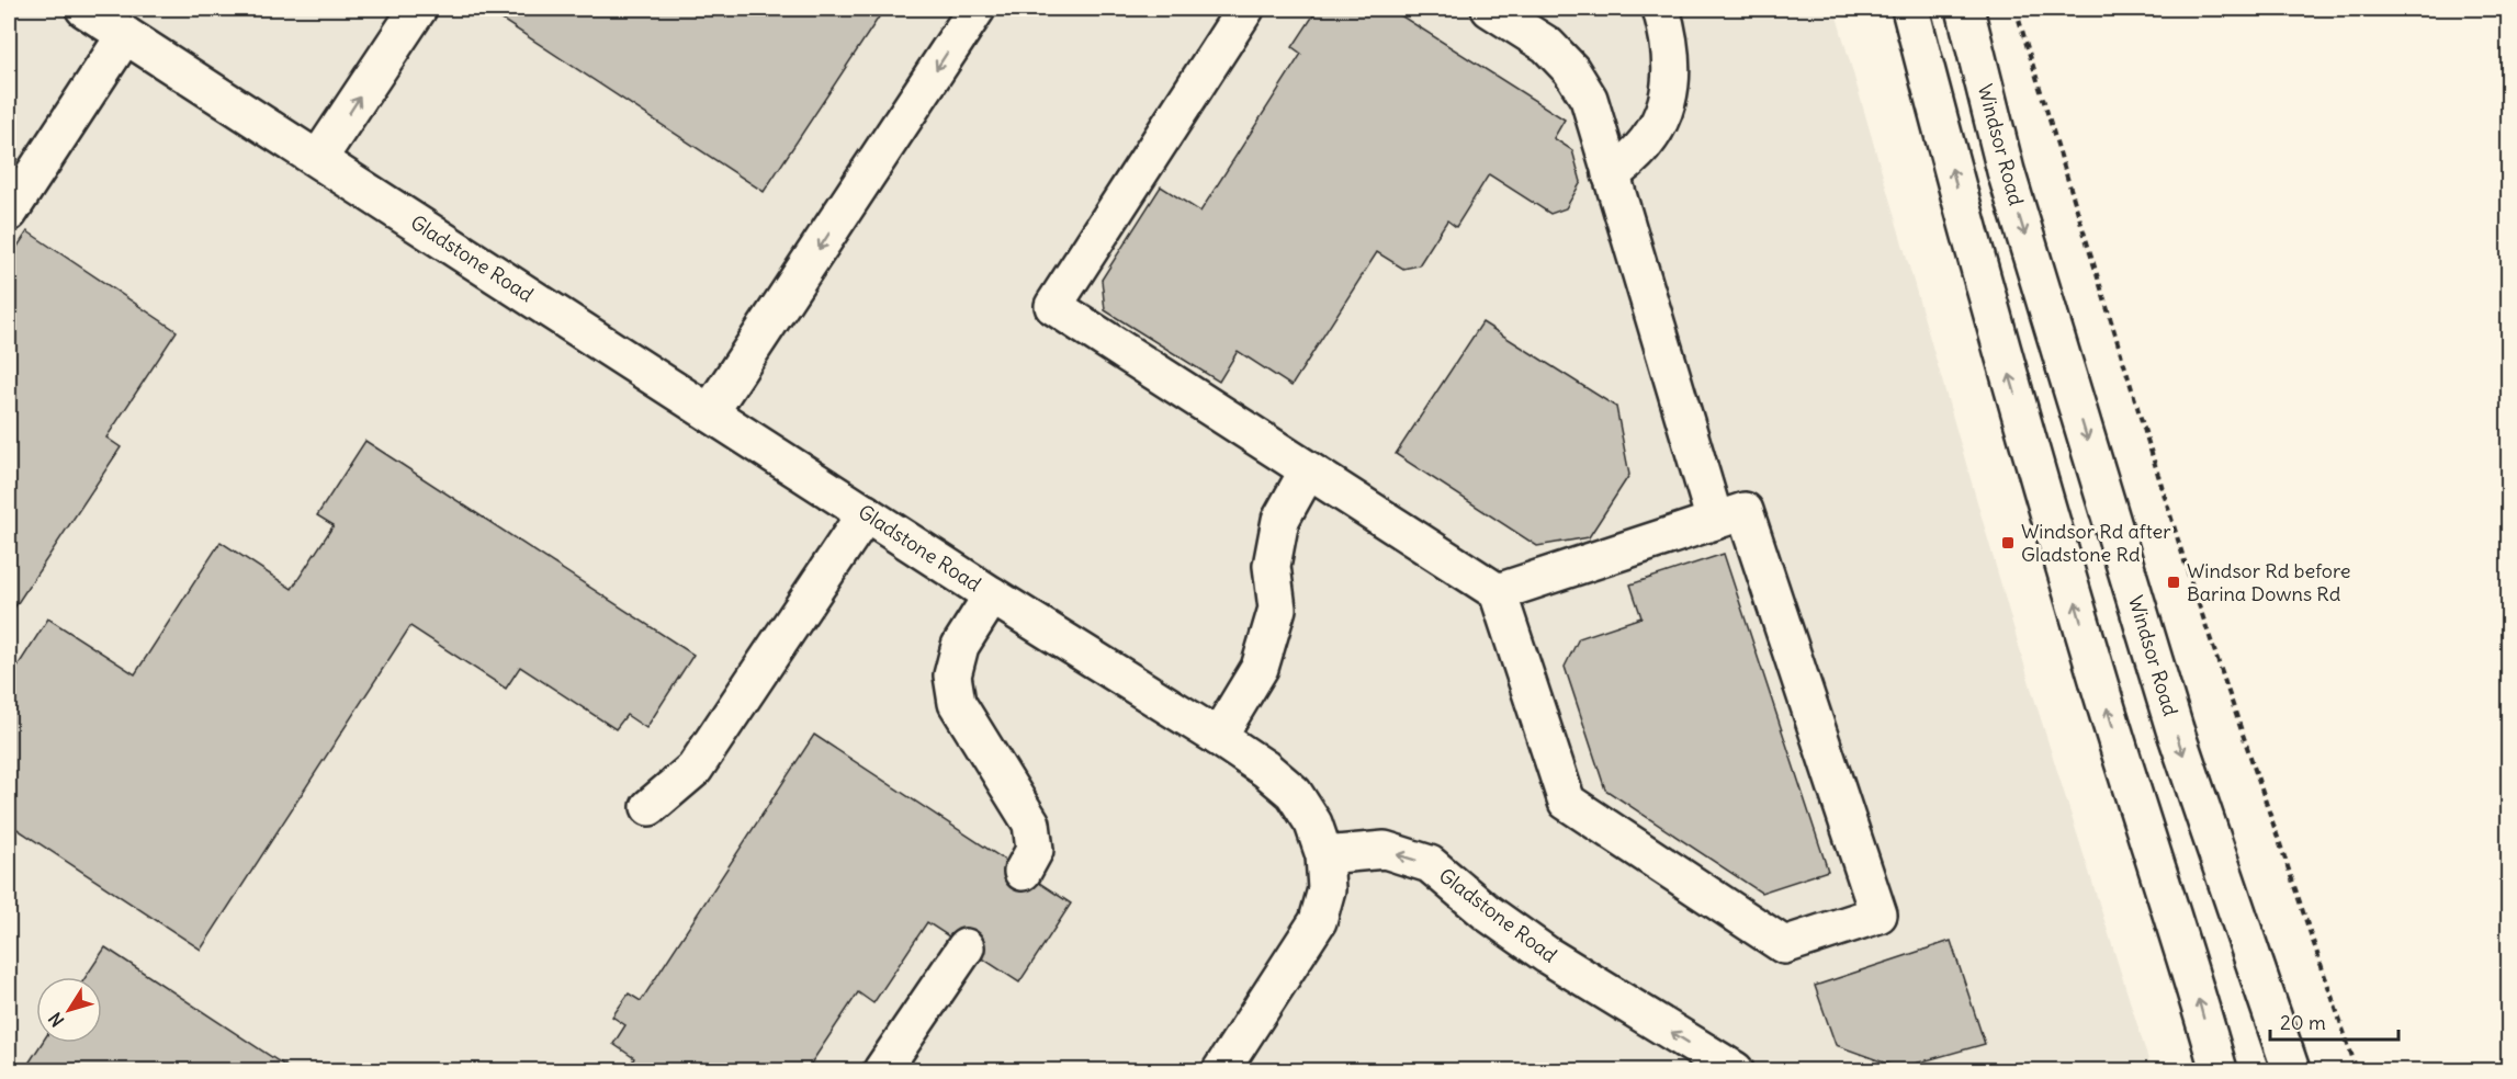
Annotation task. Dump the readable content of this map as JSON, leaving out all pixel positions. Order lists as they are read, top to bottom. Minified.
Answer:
{"streets":{"street":["Windsor Road","Gladstone Road"]},"places":{"transit":["Windsor Rd after Gladstone Rd","Windsor Rd before Barina Downs Rd"]},"scale_bar":"20 m","north":"bottom left"}
